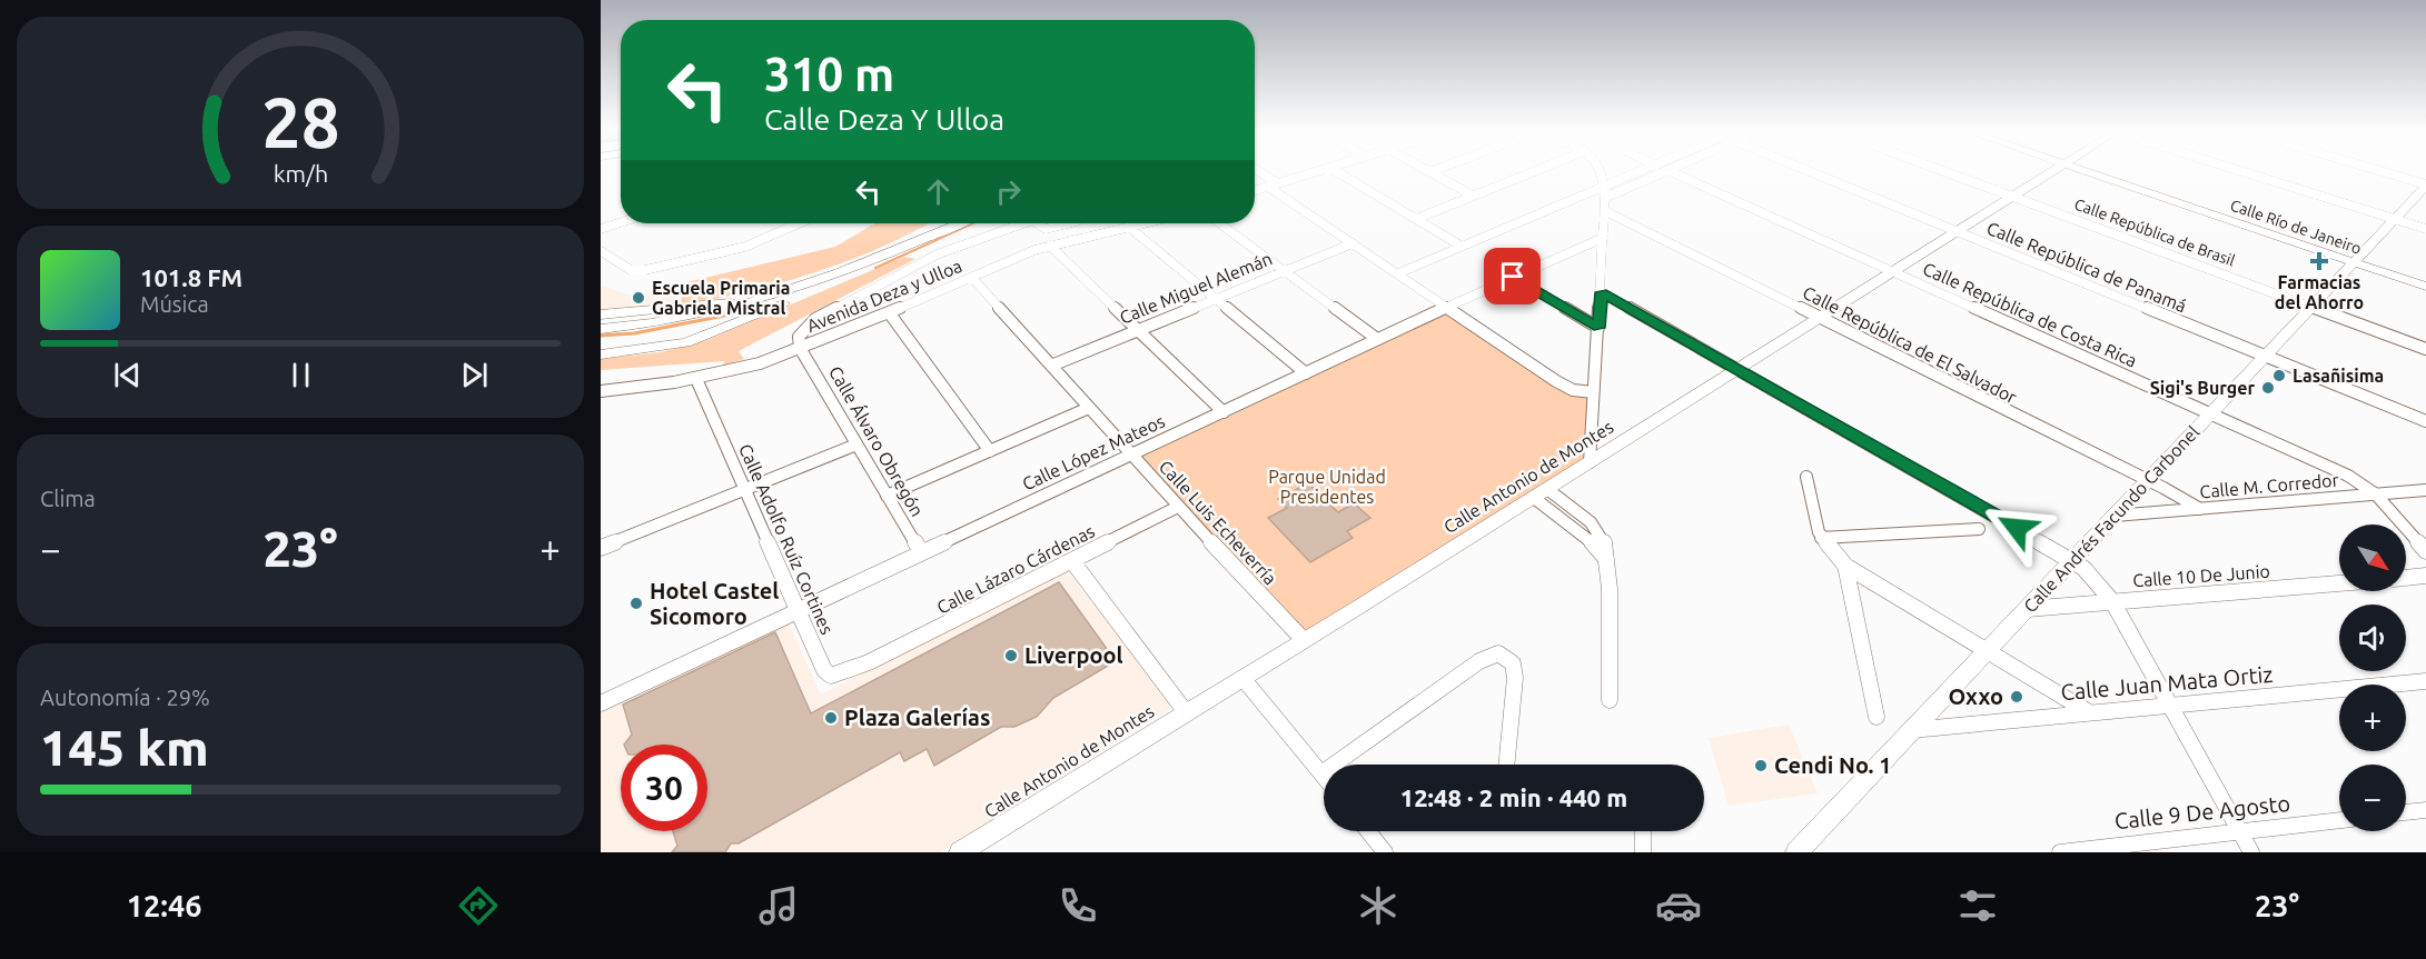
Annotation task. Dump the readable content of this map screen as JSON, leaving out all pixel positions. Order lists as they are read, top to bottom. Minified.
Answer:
{"streets":{"main road":["Calle Río de Janeiro","Calle Antonio de Montes","Calle Andrés Facundo Carbonel"],"street":["Calle República de Brasil","Calle República de Panamá","Calle Miguel Alemán","Avenida Deza y Ulloa","Calle República de Costa Rica","Calle República de El Salvador","Calle Álvaro Obregón","Calle López Mateos","Calle M. Corredor","Calle Luis Echeverría","Calle Adolfo Ruíz Cortines","Calle Lázaro Cárdenas","Calle 10 De Junio","Calle Juan Mata Ortiz","Calle 9 De Agosto"]},"crossings":[["Calle Río de Janeiro","Calle Andrés Facundo Carbonel"],["Calle República de Brasil","Calle Antonio de Montes"],["Calle República de Brasil","Calle Andrés Facundo Carbonel"],["Calle República de Panamá","Calle Antonio de Montes"],["Calle República de Panamá","Calle Andrés Facundo Carbonel"],["Calle Miguel Alemán","Calle Luis Echeverría"],["Avenida Deza y Ulloa","Calle Álvaro Obregón"],["Avenida Deza y Ulloa","Calle Luis Echeverría"],["Avenida Deza y Ulloa","Calle Adolfo Ruíz Cortines"],["Calle República de Costa Rica","Calle Antonio de Montes"],["Calle República de Costa Rica","Calle M. Corredor"],["Calle República de Costa Rica","Calle Andrés Facundo Carbonel"],["Calle República de El Salvador","Calle Antonio de Montes"],["Calle República de El Salvador","Calle M. Corredor"],["Calle República de El Salvador","Calle Andrés Facundo Carbonel"],["Calle Álvaro Obregón","Calle López Mateos"],["Calle López Mateos","Calle Luis Echeverría"],["Calle López Mateos","Calle Adolfo Ruíz Cortines"],["Calle Antonio de Montes","Calle Luis Echeverría"],["Calle M. Corredor","Calle Andrés Facundo Carbonel"],["Calle Andrés Facundo Carbonel","Calle 10 De Junio"],["Calle Andrés Facundo Carbonel","Calle Juan Mata Ortiz"],["Calle Luis Echeverría","Calle Lázaro Cárdenas"],["Calle Adolfo Ruíz Cortines","Calle Lázaro Cárdenas"]],"parks":["Parque Unidad Presidentes"],"places":{"health":["Farmacias del Ahorro"],"other":["Escuela Primaria Gabriela Mistral","Lasañisima","Sigi's Burger","Hotel Castel Sicomoro","Liverpool","Oxxo","Plaza Galerías","Cendi No. 1"]},"north":"bottom right","page":{"turn":["310 m","Calle Deza Y Ulloa"],"song":["101.8 FM","Música"],"tile":["Clima",["Autonomía · 29%","145 km"]],"heat":["−","23°","+"],"map_buttons":["+","−"],"limit":"30","trip":"12:48 · 2 min · 440 m","tabs":["12:46","23°"],"gauge":["28","km/h"]}}
